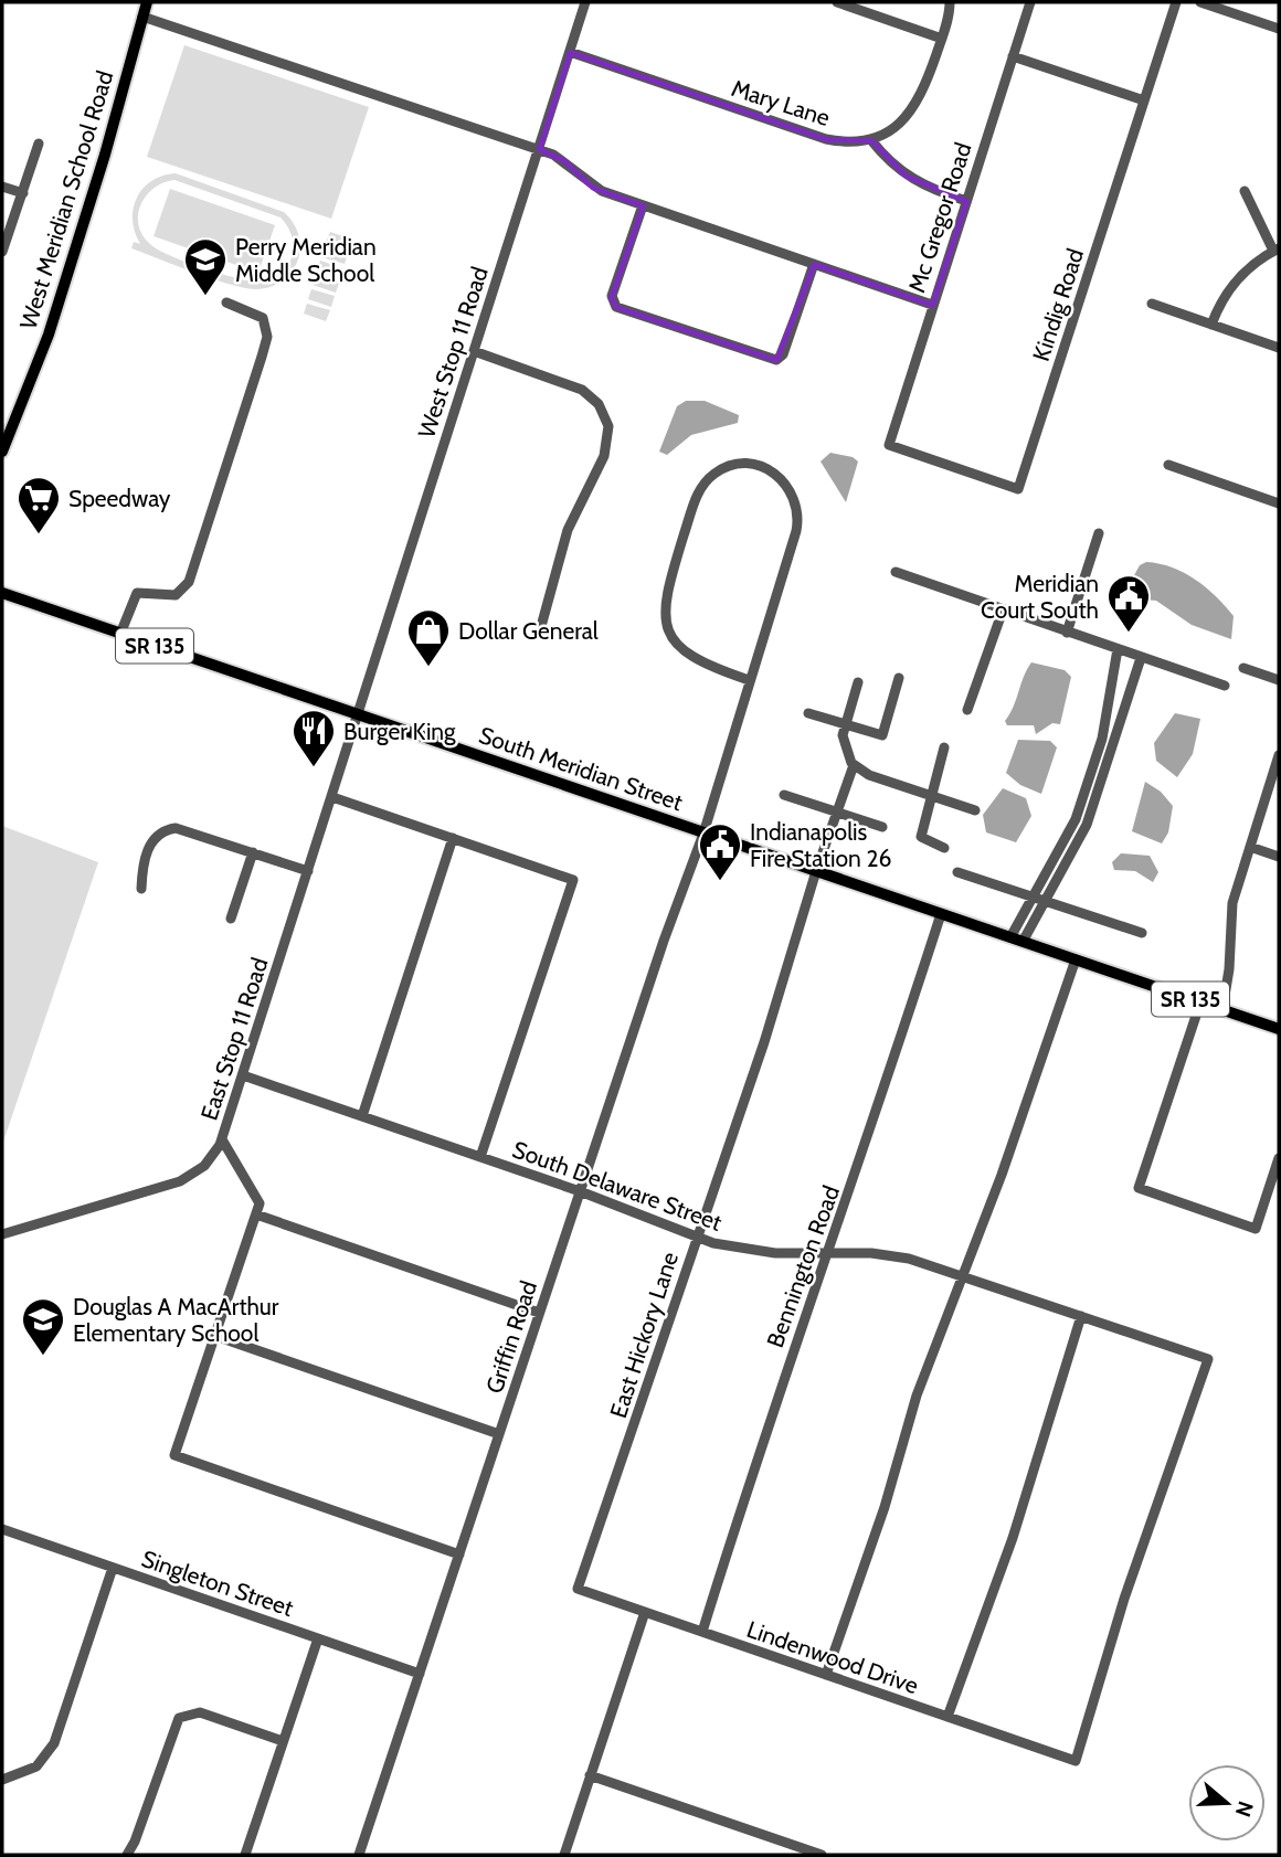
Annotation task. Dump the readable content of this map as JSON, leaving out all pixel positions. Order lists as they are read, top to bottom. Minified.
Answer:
{"streets":{"main road":["West Meridian School Road","SR 135","South Meridian Street"],"street":["Mary Lane","Mc Gregor Road","Kindig Road","West Stop 11 Road","East Stop 11 Road","South Delaware Street","Bennington Road","East Hickory Lane","Griffin Road","Singleton Street","Lindenwood Drive"]},"crossings":[["Mary Lane","West Stop 11 Road"],["Mc Gregor Road","Kindig Road"],["West Stop 11 Road","South Meridian Street"],["West Stop 11 Road","East Stop 11 Road"],["South Meridian Street","East Stop 11 Road"],["South Meridian Street","Bennington Road"],["South Meridian Street","East Hickory Lane"],["South Meridian Street","Griffin Road"],["East Stop 11 Road","South Delaware Street"],["South Delaware Street","Bennington Road"],["South Delaware Street","East Hickory Lane"],["South Delaware Street","Griffin Road"],["South Delaware Street","Lindenwood Drive"],["Bennington Road","Lindenwood Drive"],["East Hickory Lane","Lindenwood Drive"],["Griffin Road","Singleton Street"]],"places":{"school or university":["Perry Meridian Middle School","Douglas A MacArthur Elementary School"],"supermarket":["Speedway"],"public building":["Meridian Court South","Indianapolis Fire Station 26"],"shop":["Dollar General"],"restaurant":["Burger King"]},"north":"right"}
